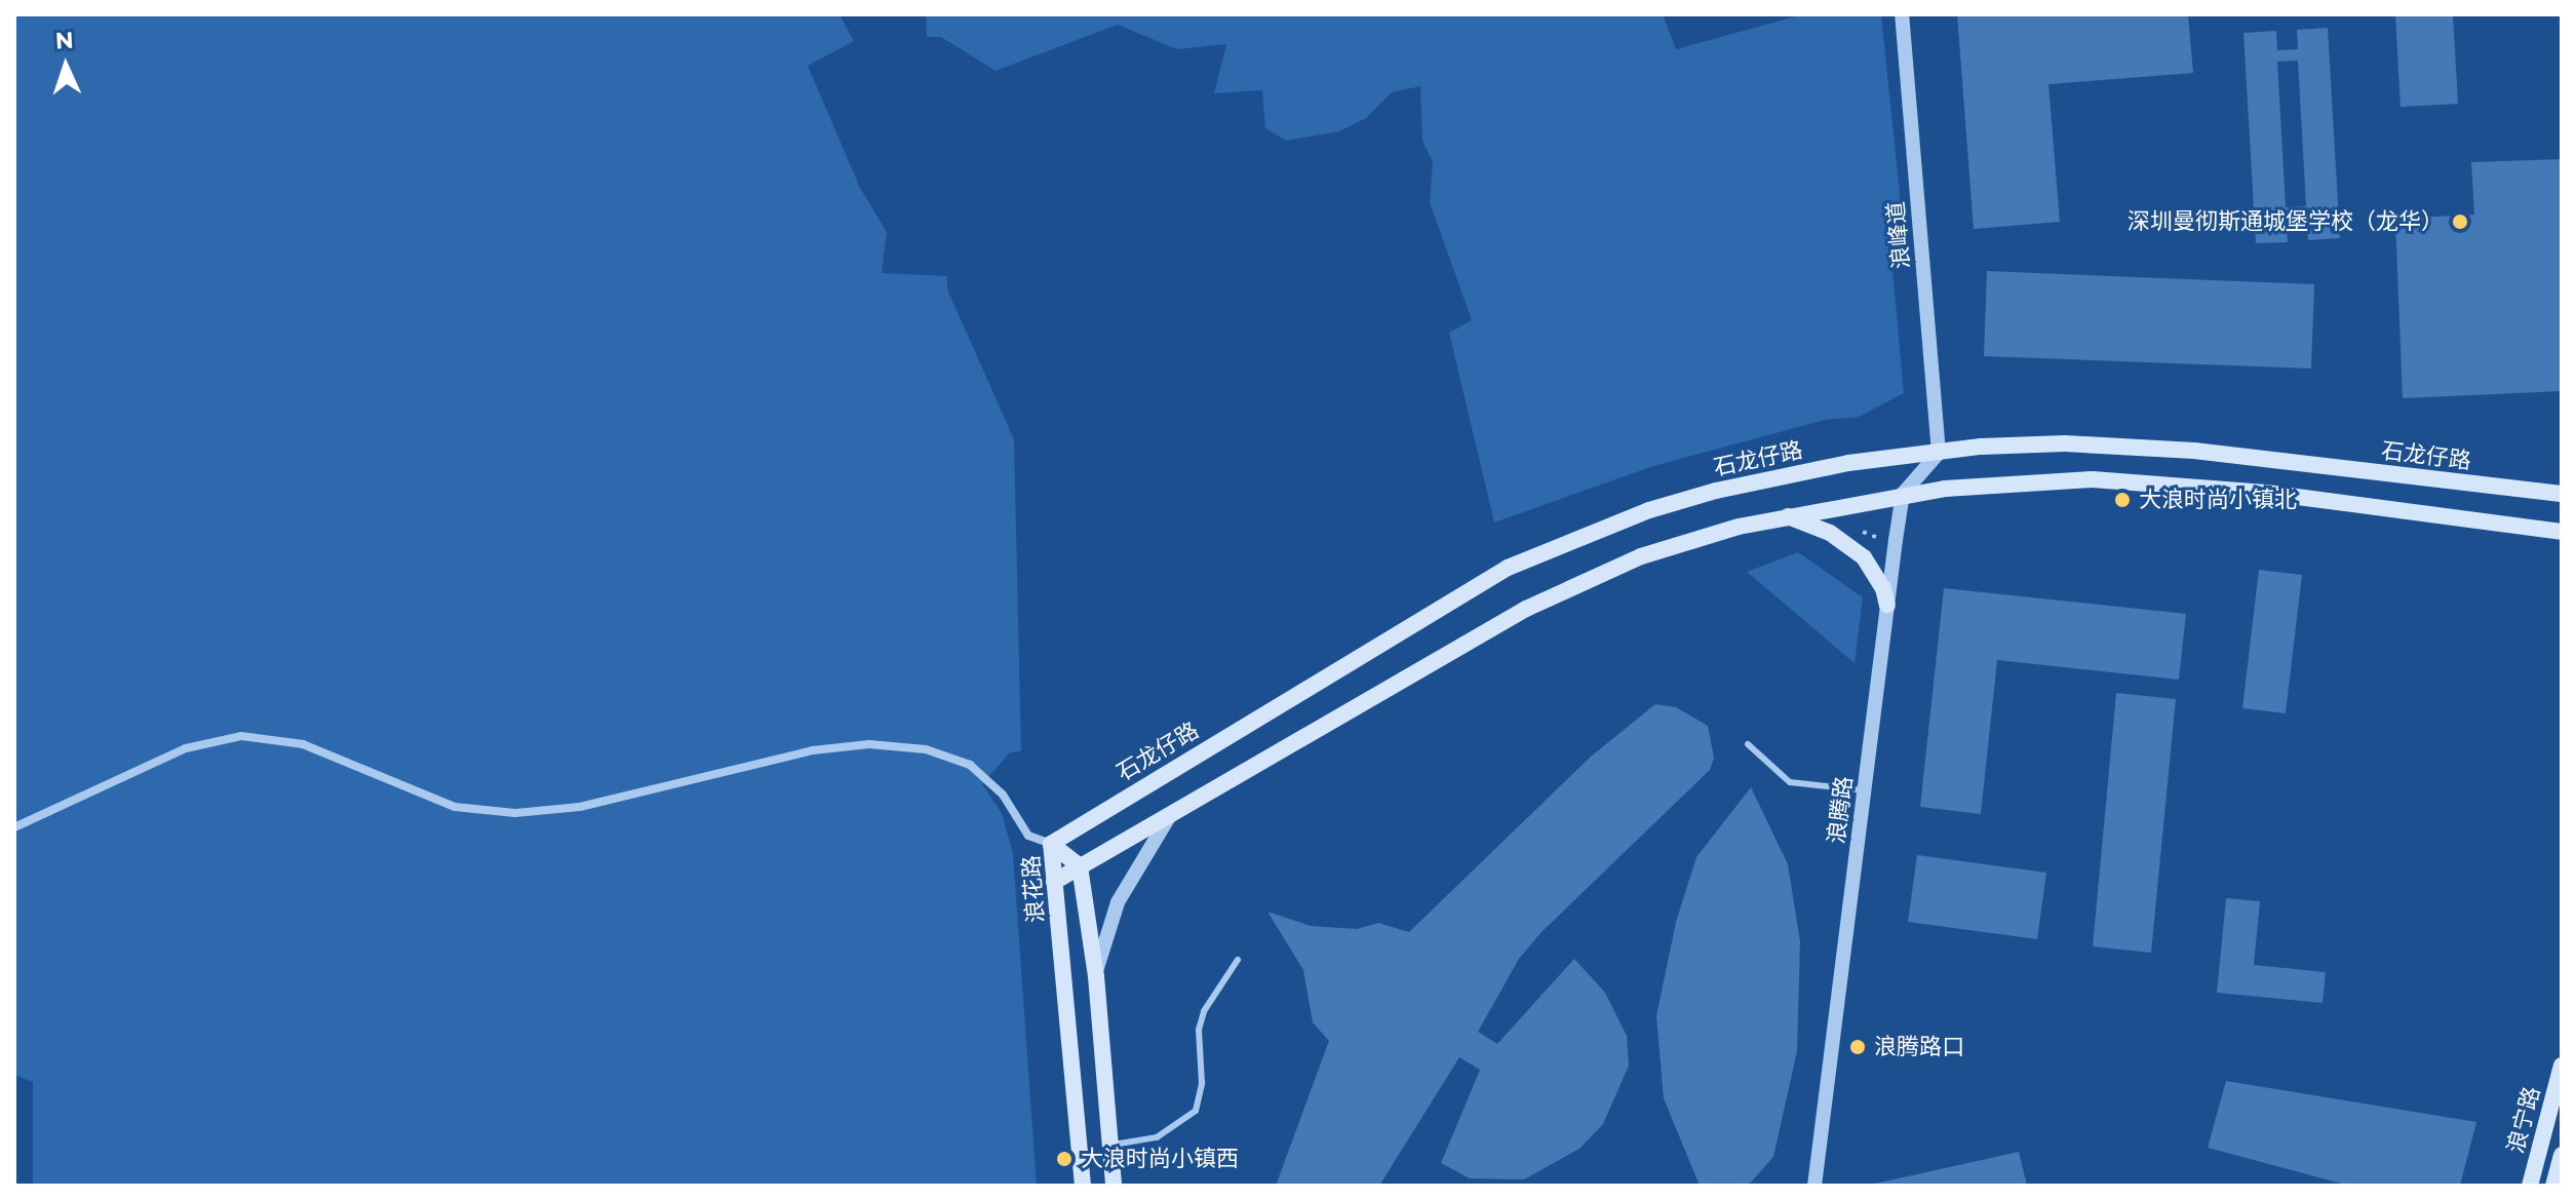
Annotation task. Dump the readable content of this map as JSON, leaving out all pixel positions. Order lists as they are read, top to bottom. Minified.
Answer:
{"streets":{"main road":["石龙仔路","浪花路","浪宁路"],"street":["浪峰道","浪腾路"]},"crossings":[["浪峰道","石龙仔路"],["石龙仔路","浪花路"]],"places":["深圳曼彻斯通城堡学校（龙华）","大浪时尚小镇北","浪腾路口","大浪时尚小镇西"],"north":"top"}
